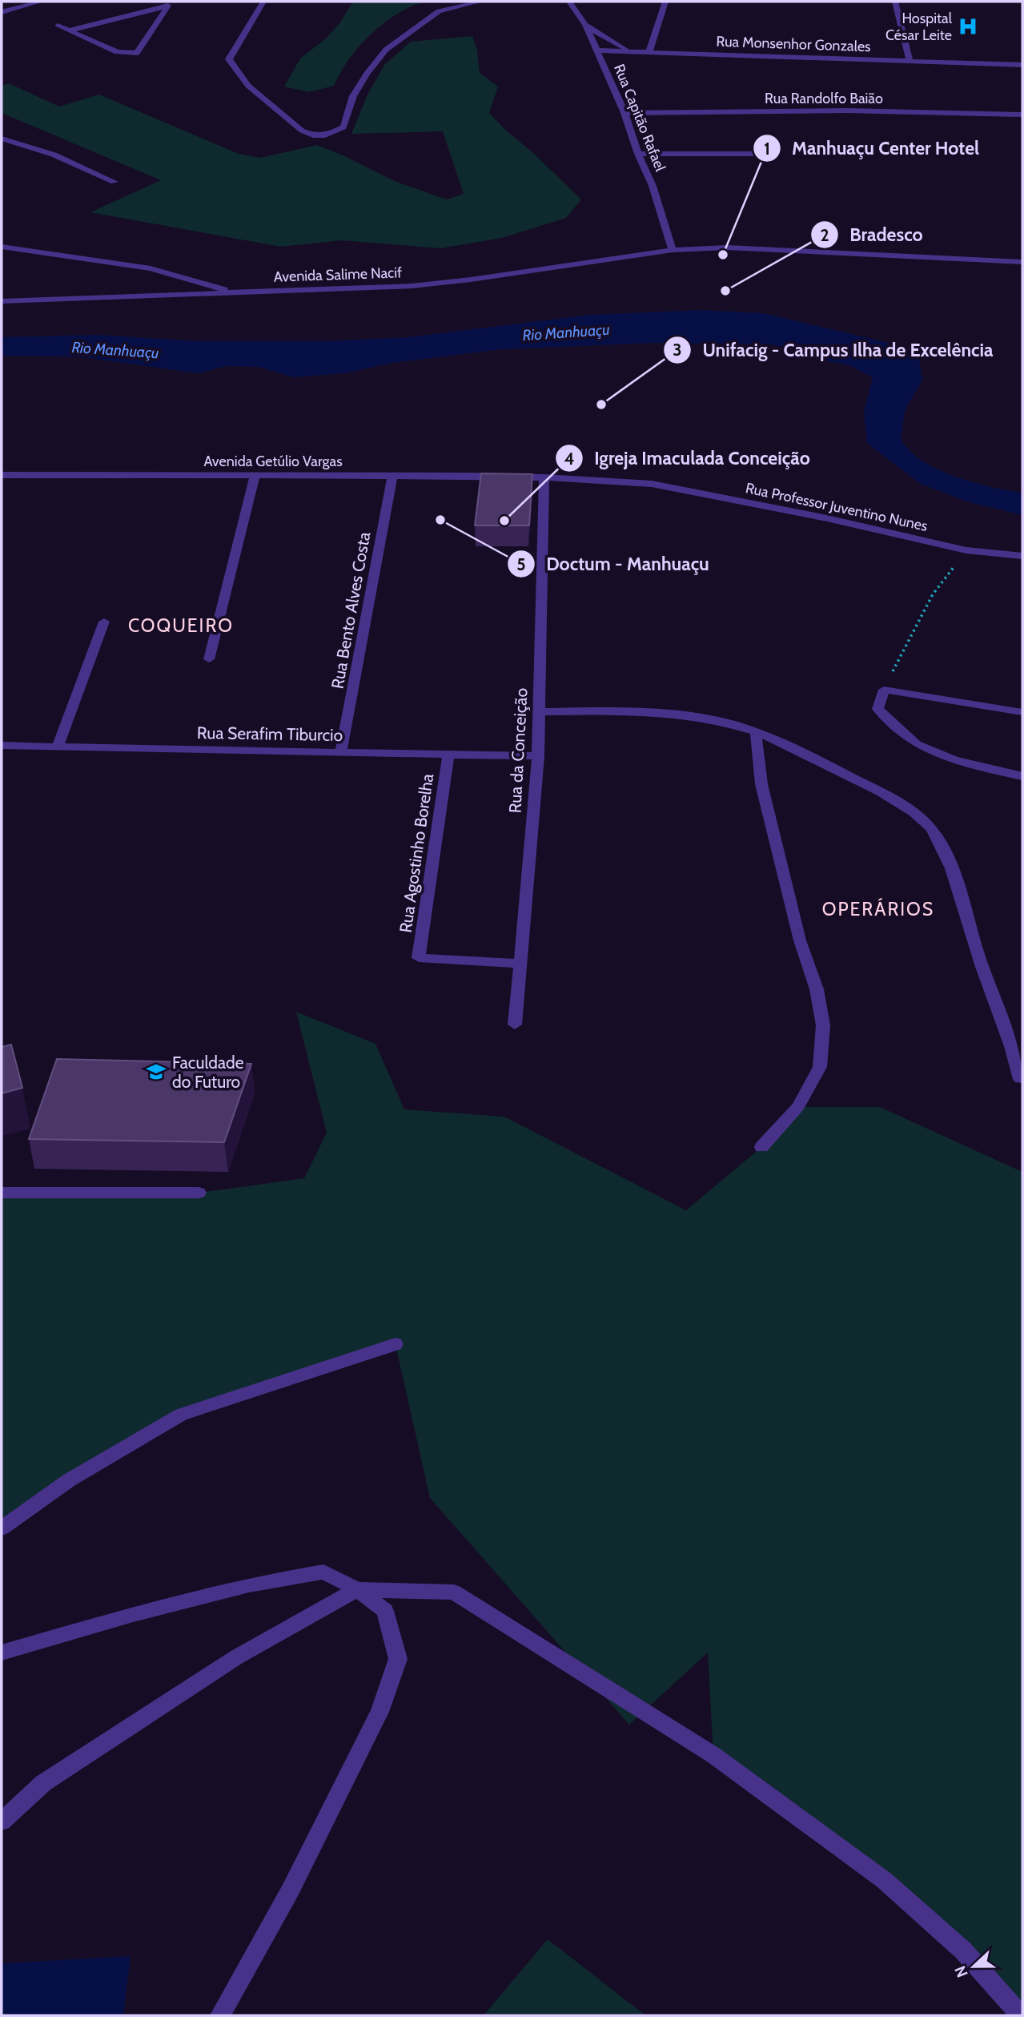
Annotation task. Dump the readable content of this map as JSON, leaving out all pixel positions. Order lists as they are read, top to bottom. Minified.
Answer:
{"streets":{"street":["Rua Monsenhor Gonzales","Rua Randolfo Baião","Rua Capitão Rafael","Avenida Salime Nacif","Avenida Getúlio Vargas","Rua Professor Juventino Nunes","Rua Bento Alves Costa","Rua Serafim Tiburcio","Rua da Conceição","Rua Agostinho Borelha"]},"crossings":[["Rua Monsenhor Gonzales","Rua Capitão Rafael"],["Rua Randolfo Baião","Rua Capitão Rafael"],["Rua Capitão Rafael","Avenida Salime Nacif"],["Avenida Getúlio Vargas","Rua Professor Juventino Nunes"],["Avenida Getúlio Vargas","Rua Bento Alves Costa"],["Avenida Getúlio Vargas","Rua da Conceição"],["Rua Professor Juventino Nunes","Rua da Conceição"],["Rua Bento Alves Costa","Rua Serafim Tiburcio"],["Rua Serafim Tiburcio","Rua da Conceição"],["Rua Serafim Tiburcio","Rua Agostinho Borelha"],["Rua da Conceição","Rua Agostinho Borelha"]],"districts":["COQUEIRO","OPERÁRIOS"],"water":["Rio Manhuaçu"],"places":{"hospital":["Hospital César Leite"],"other":["Manhuaçu Center Hotel","Bradesco","Unifacig - Campus Ilha de Excelência","Doctum - Manhuaçu","Igreja Imaculada Conceição"],"school or university":["Faculdade do Futuro"]},"north":"left"}
